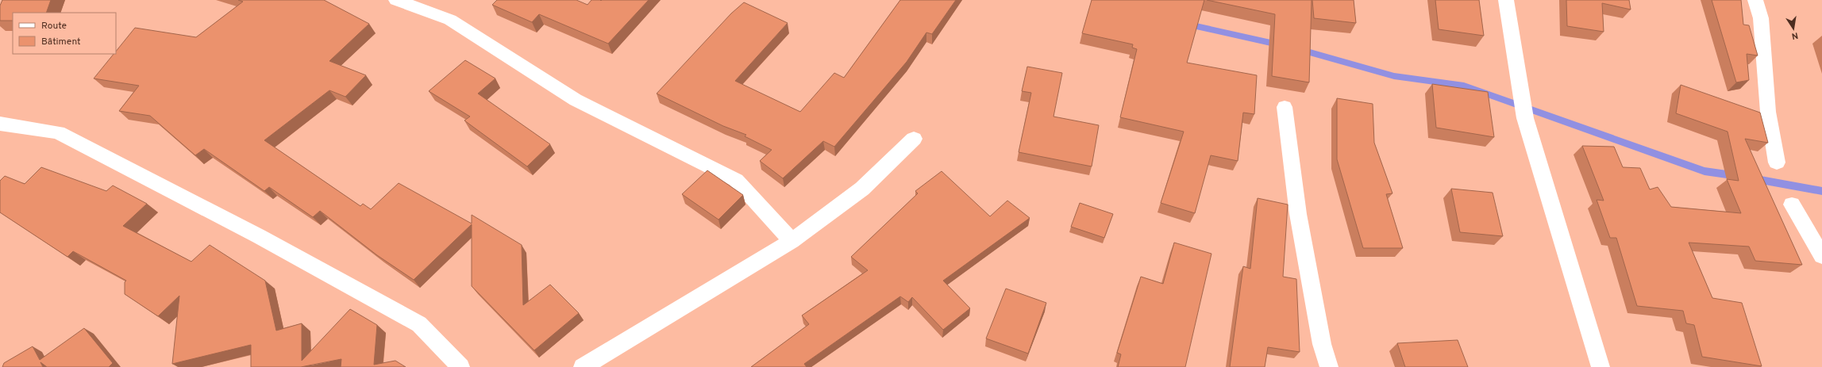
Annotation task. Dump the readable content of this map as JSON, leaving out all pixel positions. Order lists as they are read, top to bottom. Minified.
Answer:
{"legend":["Route","Bâtiment"],"north":"bottom"}
